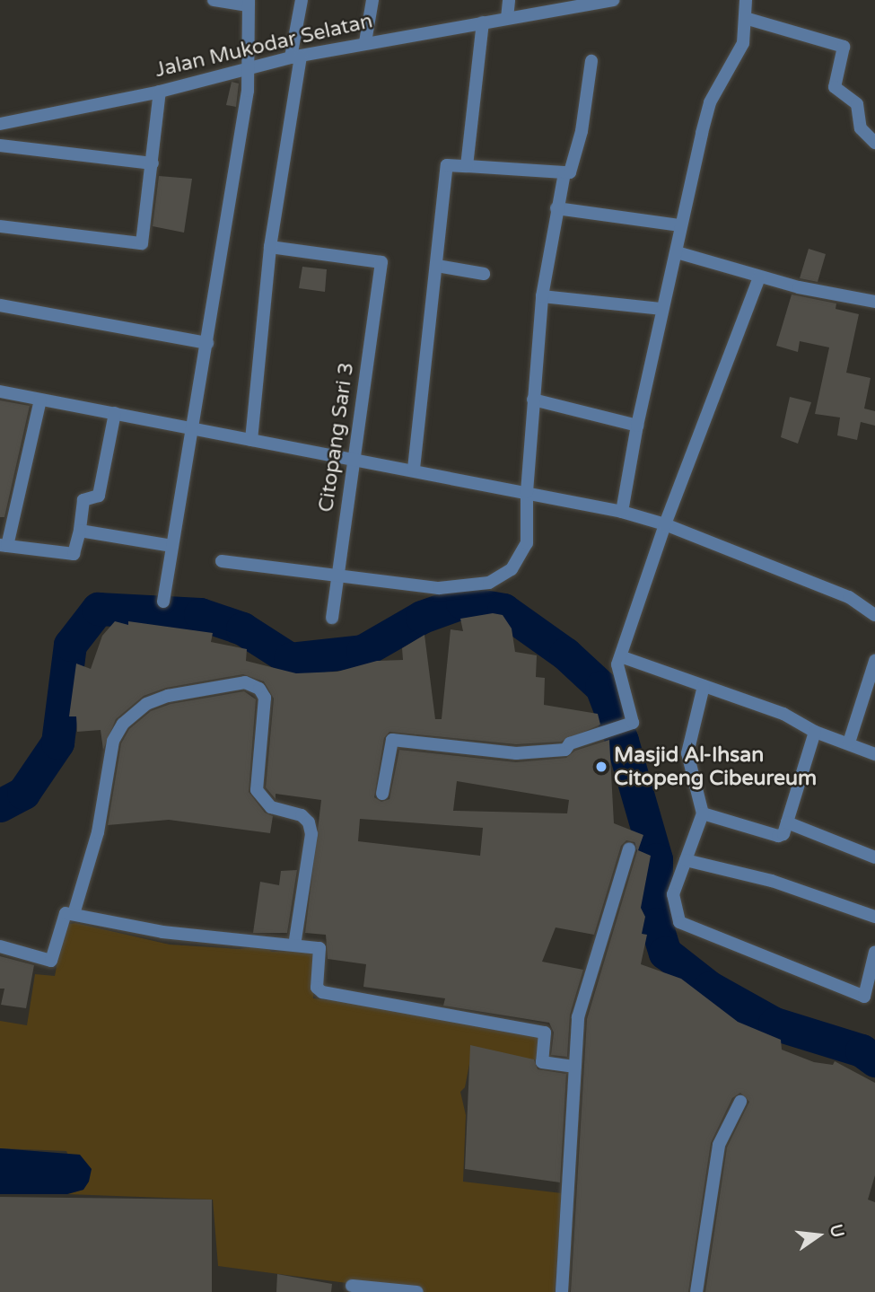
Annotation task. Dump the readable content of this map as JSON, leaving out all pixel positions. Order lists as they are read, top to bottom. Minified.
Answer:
{"streets":{"street":["Jalan Mukodar Selatan","Citopang Sari 3"]},"places":["Masjid Al-Ihsan Citopeng Cibeureum"],"north":"right"}
